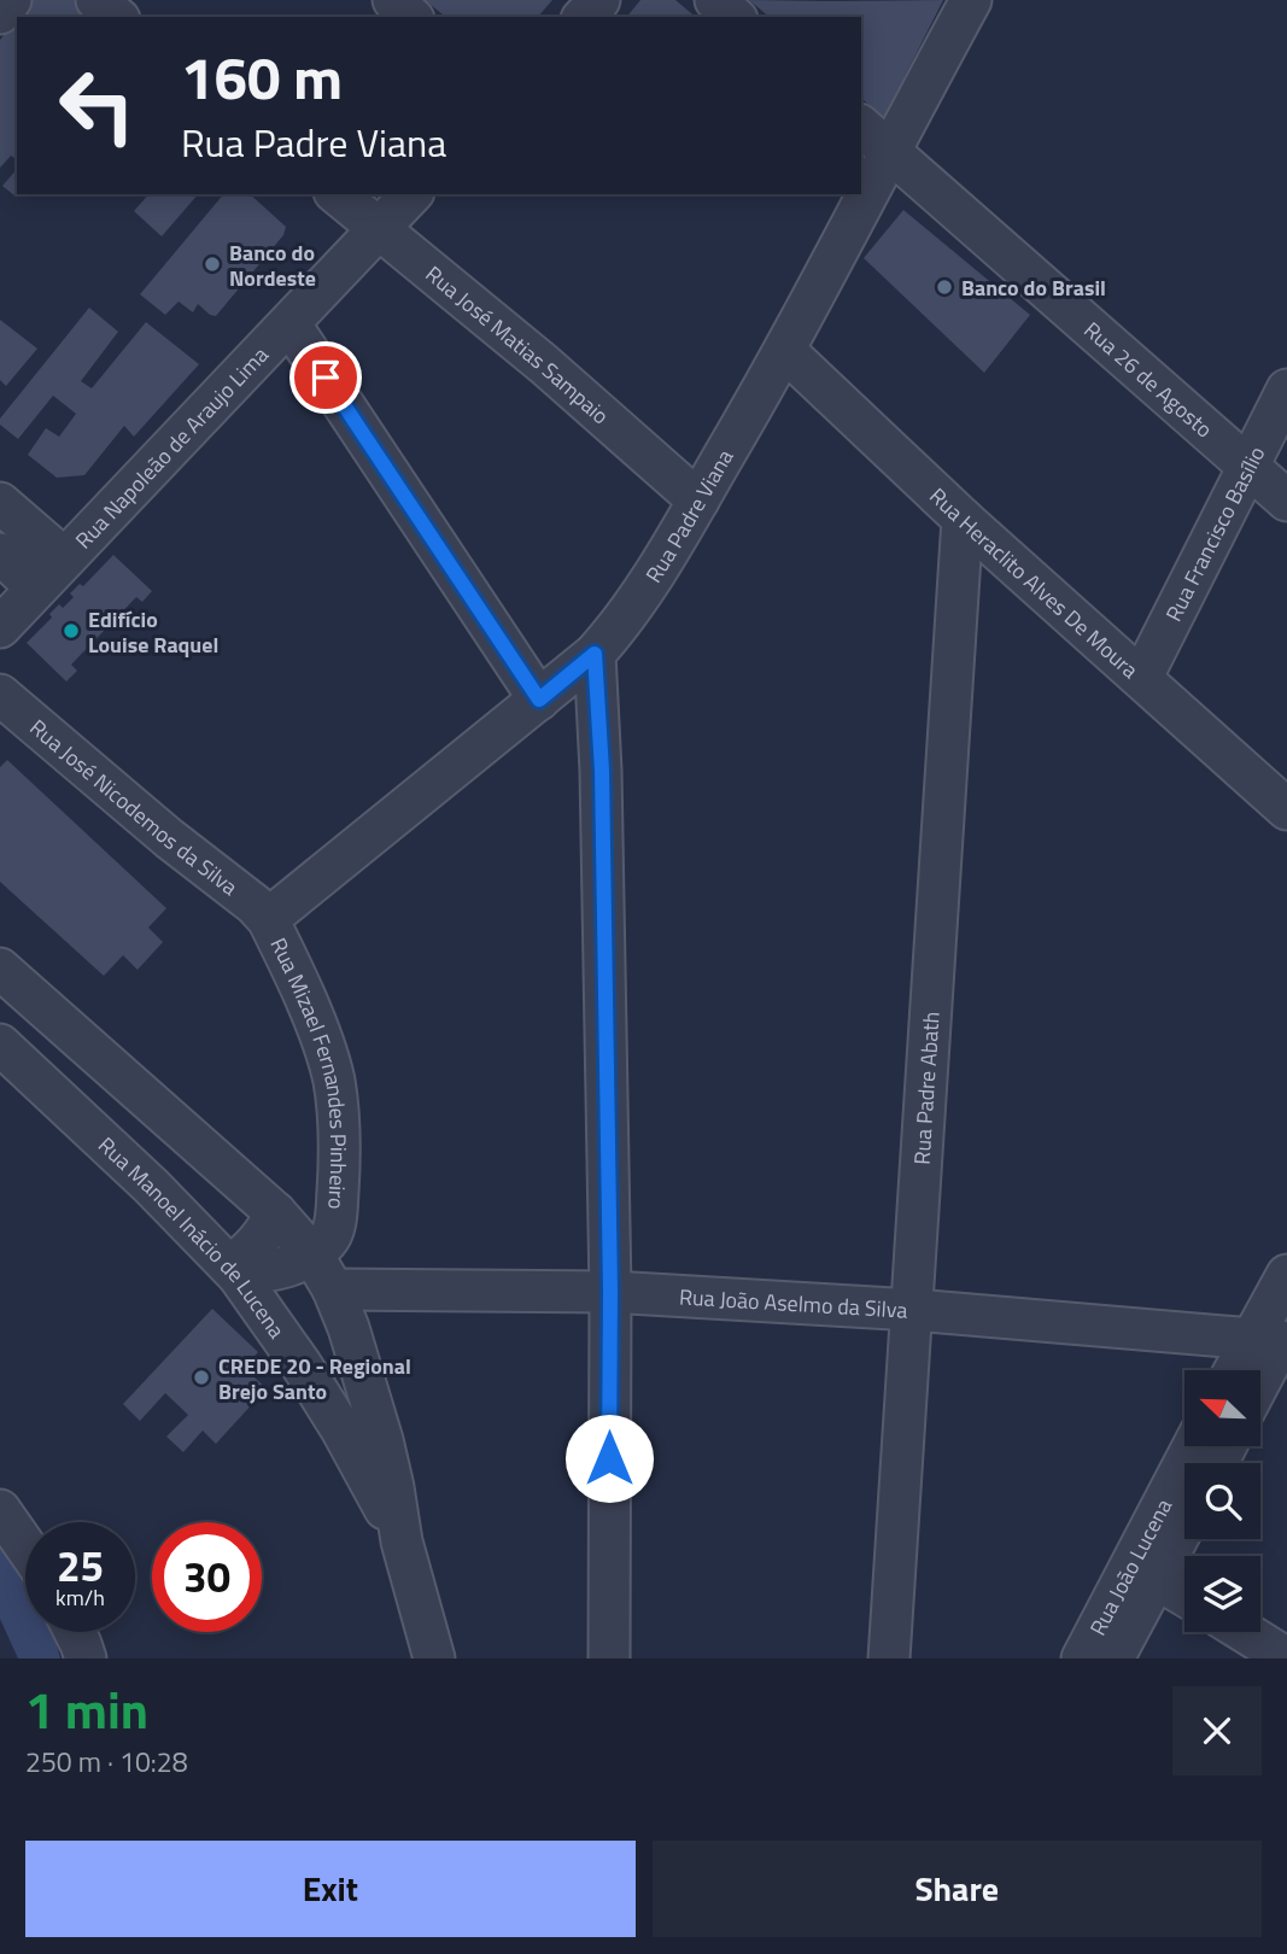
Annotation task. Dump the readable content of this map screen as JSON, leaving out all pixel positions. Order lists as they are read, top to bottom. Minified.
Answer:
{"streets":{"street":["Rua José Matias Sampaio","Rua 26 de Agosto","Rua Napoleão de Araujo Lima","Rua Padre Viana","Rua Francisco Basílio","Rua Heraclito Alves De Moura","Rua José Nicodemos da Silva","Rua Mizael Fernandes Pinheiro","Rua Padre Abath","Rua Manoel Inácio de Lucena","Rua João Aselmo da Silva","Rua João Lucena"]},"crossings":[["Rua José Matias Sampaio","Rua Napoleão de Araujo Lima"],["Rua José Matias Sampaio","Rua Padre Viana"],["Rua 26 de Agosto","Rua Padre Viana"],["Rua 26 de Agosto","Rua Francisco Basílio"],["Rua Padre Viana","Rua Heraclito Alves De Moura"],["Rua Padre Viana","Rua José Nicodemos da Silva"],["Rua Padre Viana","Rua Mizael Fernandes Pinheiro"],["Rua Francisco Basílio","Rua Heraclito Alves De Moura"],["Rua Heraclito Alves De Moura","Rua Padre Abath"],["Rua José Nicodemos da Silva","Rua Mizael Fernandes Pinheiro"],["Rua Padre Abath","Rua João Aselmo da Silva"]],"places":["Banco do Nordeste","Banco do Brasil","Edifício Louise Raquel","CREDE 20 - Regional Brejo Santo"],"north":"top left","page":{"turn":["160 m","Rua Padre Viana"],"speed":"25 km/h","limit":"30","heading":["1 min","250 m · 10:28"],"buttons":["Exit","Share"]}}
